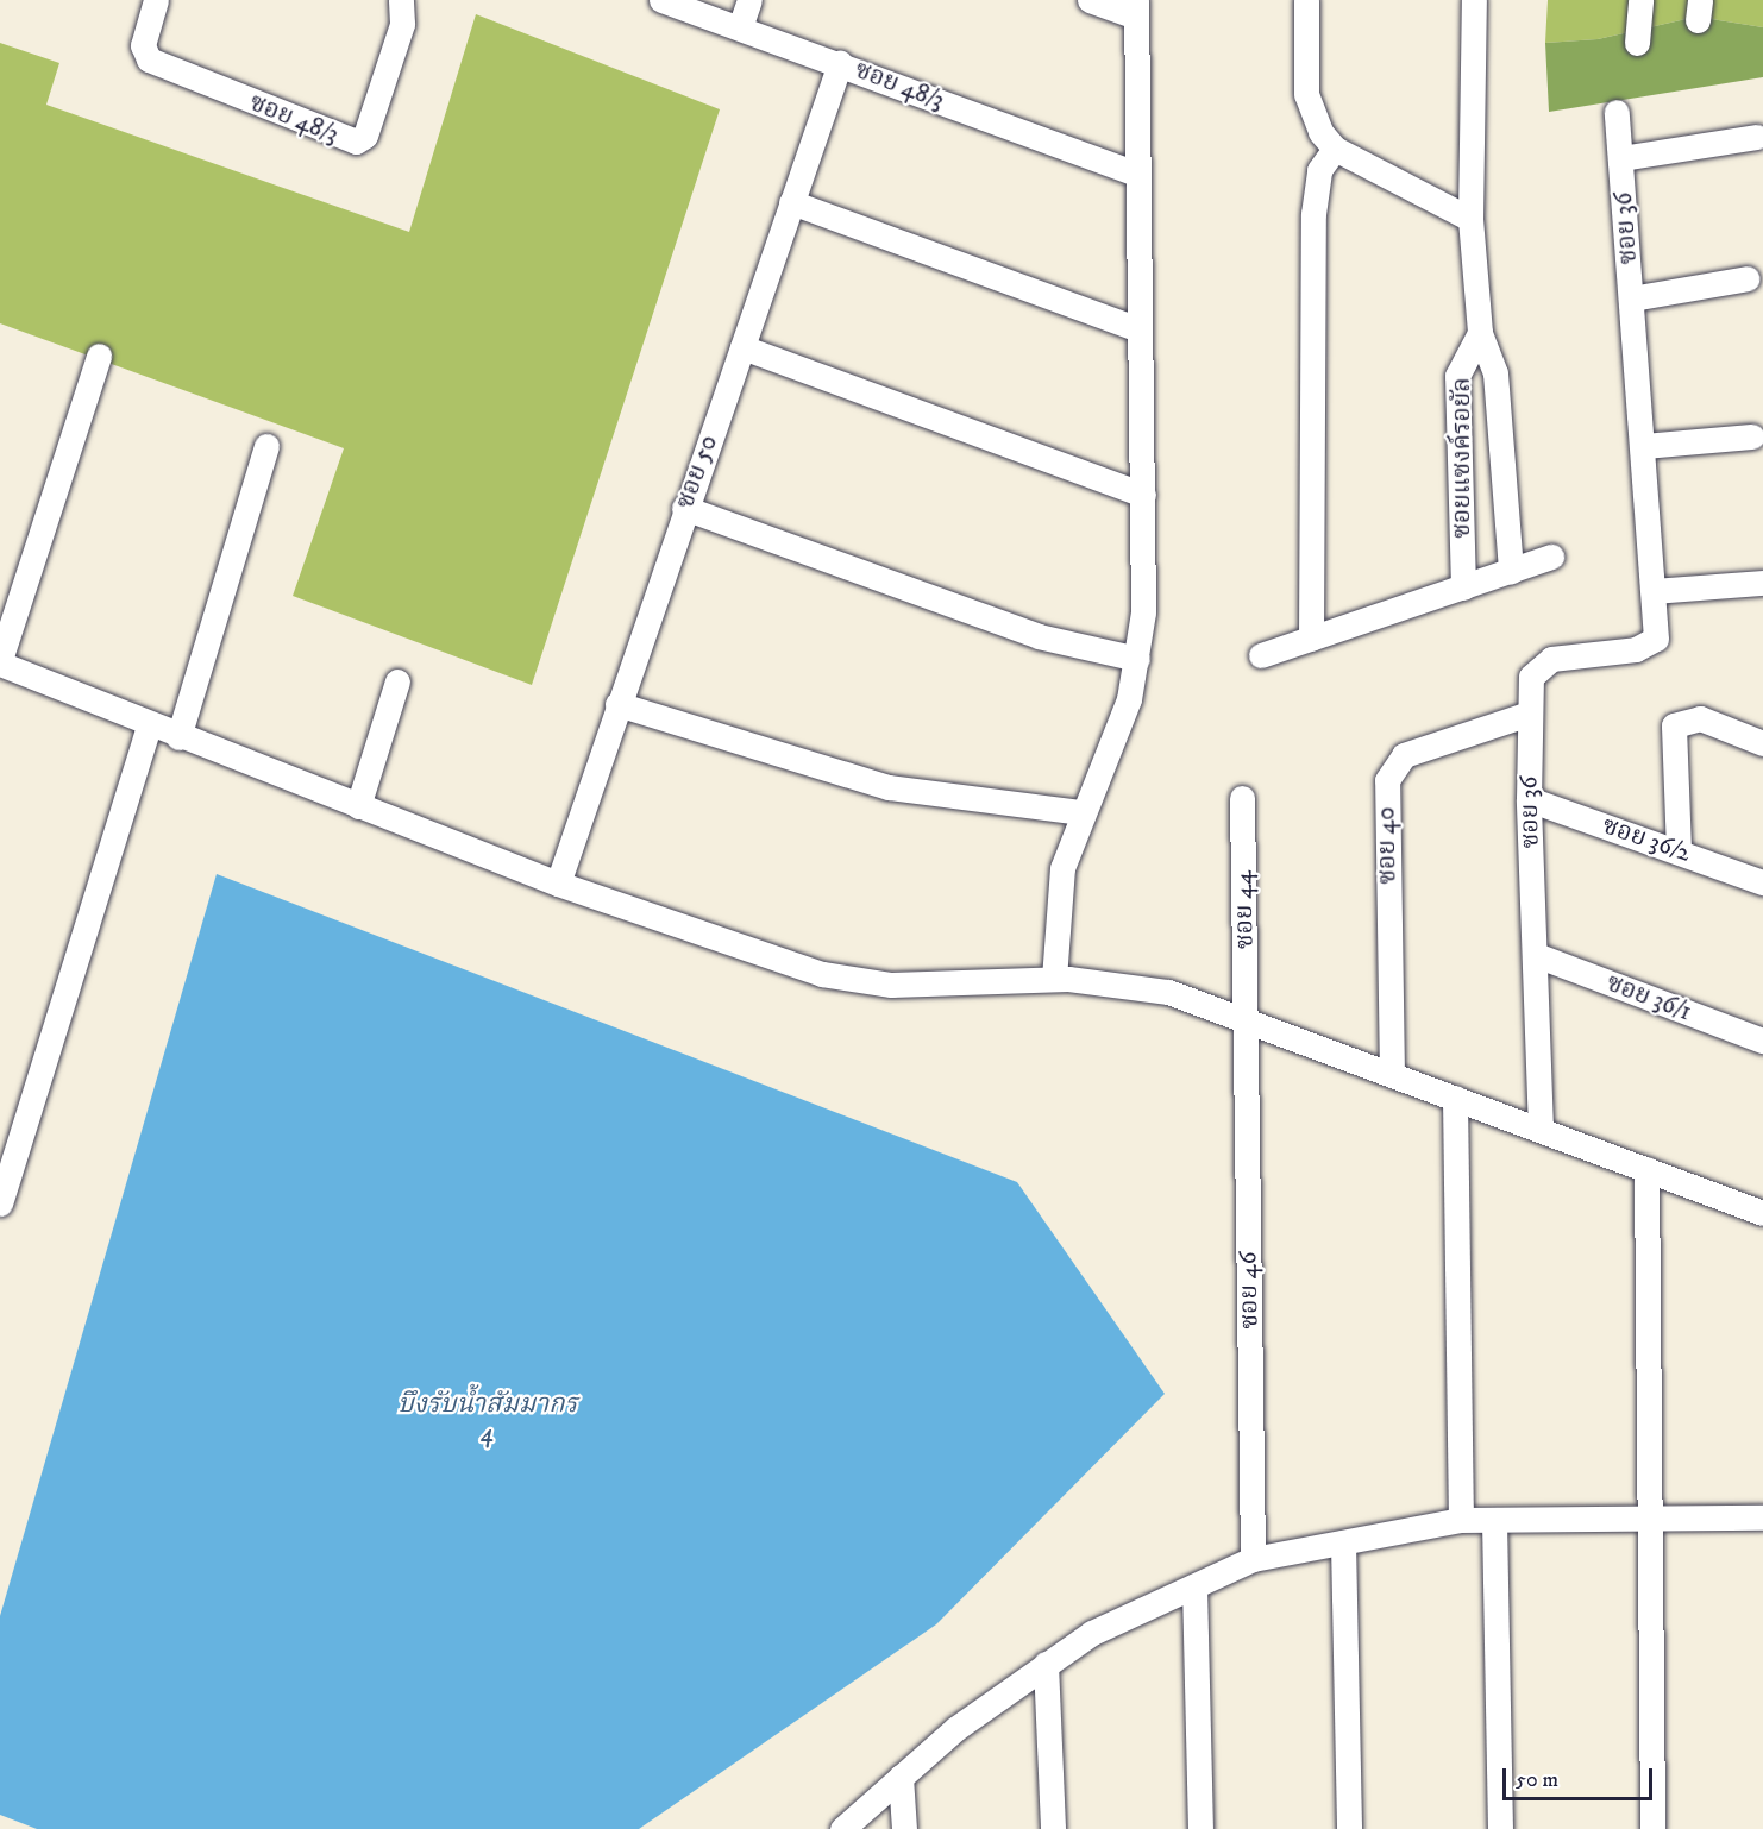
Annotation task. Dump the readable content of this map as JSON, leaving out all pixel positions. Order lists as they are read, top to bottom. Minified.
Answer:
{"streets":{"street":["ซอย 48/3","ซอย 36","ซอยแซงค์รอยัล","ซอย 50","ซอย 36/2","ซอย 40","ซอย 44","ซอย 36/1","ซอย 46"]},"crossings":[["ซอย 48/3","ซอย 50"],["ซอย 36","ซอย 36/2"],["ซอย 36","ซอย 40"],["ซอย 36","ซอย 36/1"],["ซอย 44","ซอย 46"]],"water":["บึงรับน้ำสัมมากร 4"],"scale_bar":"50 m"}
